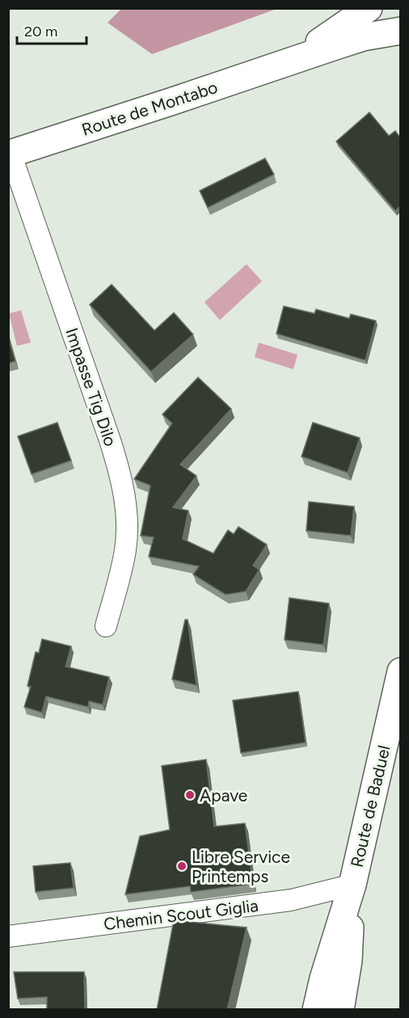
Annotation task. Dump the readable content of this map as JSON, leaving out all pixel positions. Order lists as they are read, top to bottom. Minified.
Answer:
{"streets":{"main road":["Route de Montabo","Route de Baduel"],"street":["Impasse Tig Dilo","Chemin Scout Giglia"]},"crossings":[["Route de Montabo","Impasse Tig Dilo"],["Route de Baduel","Chemin Scout Giglia"]],"places":["Apave","Libre Service Printemps"],"scale_bar":"20 m"}
